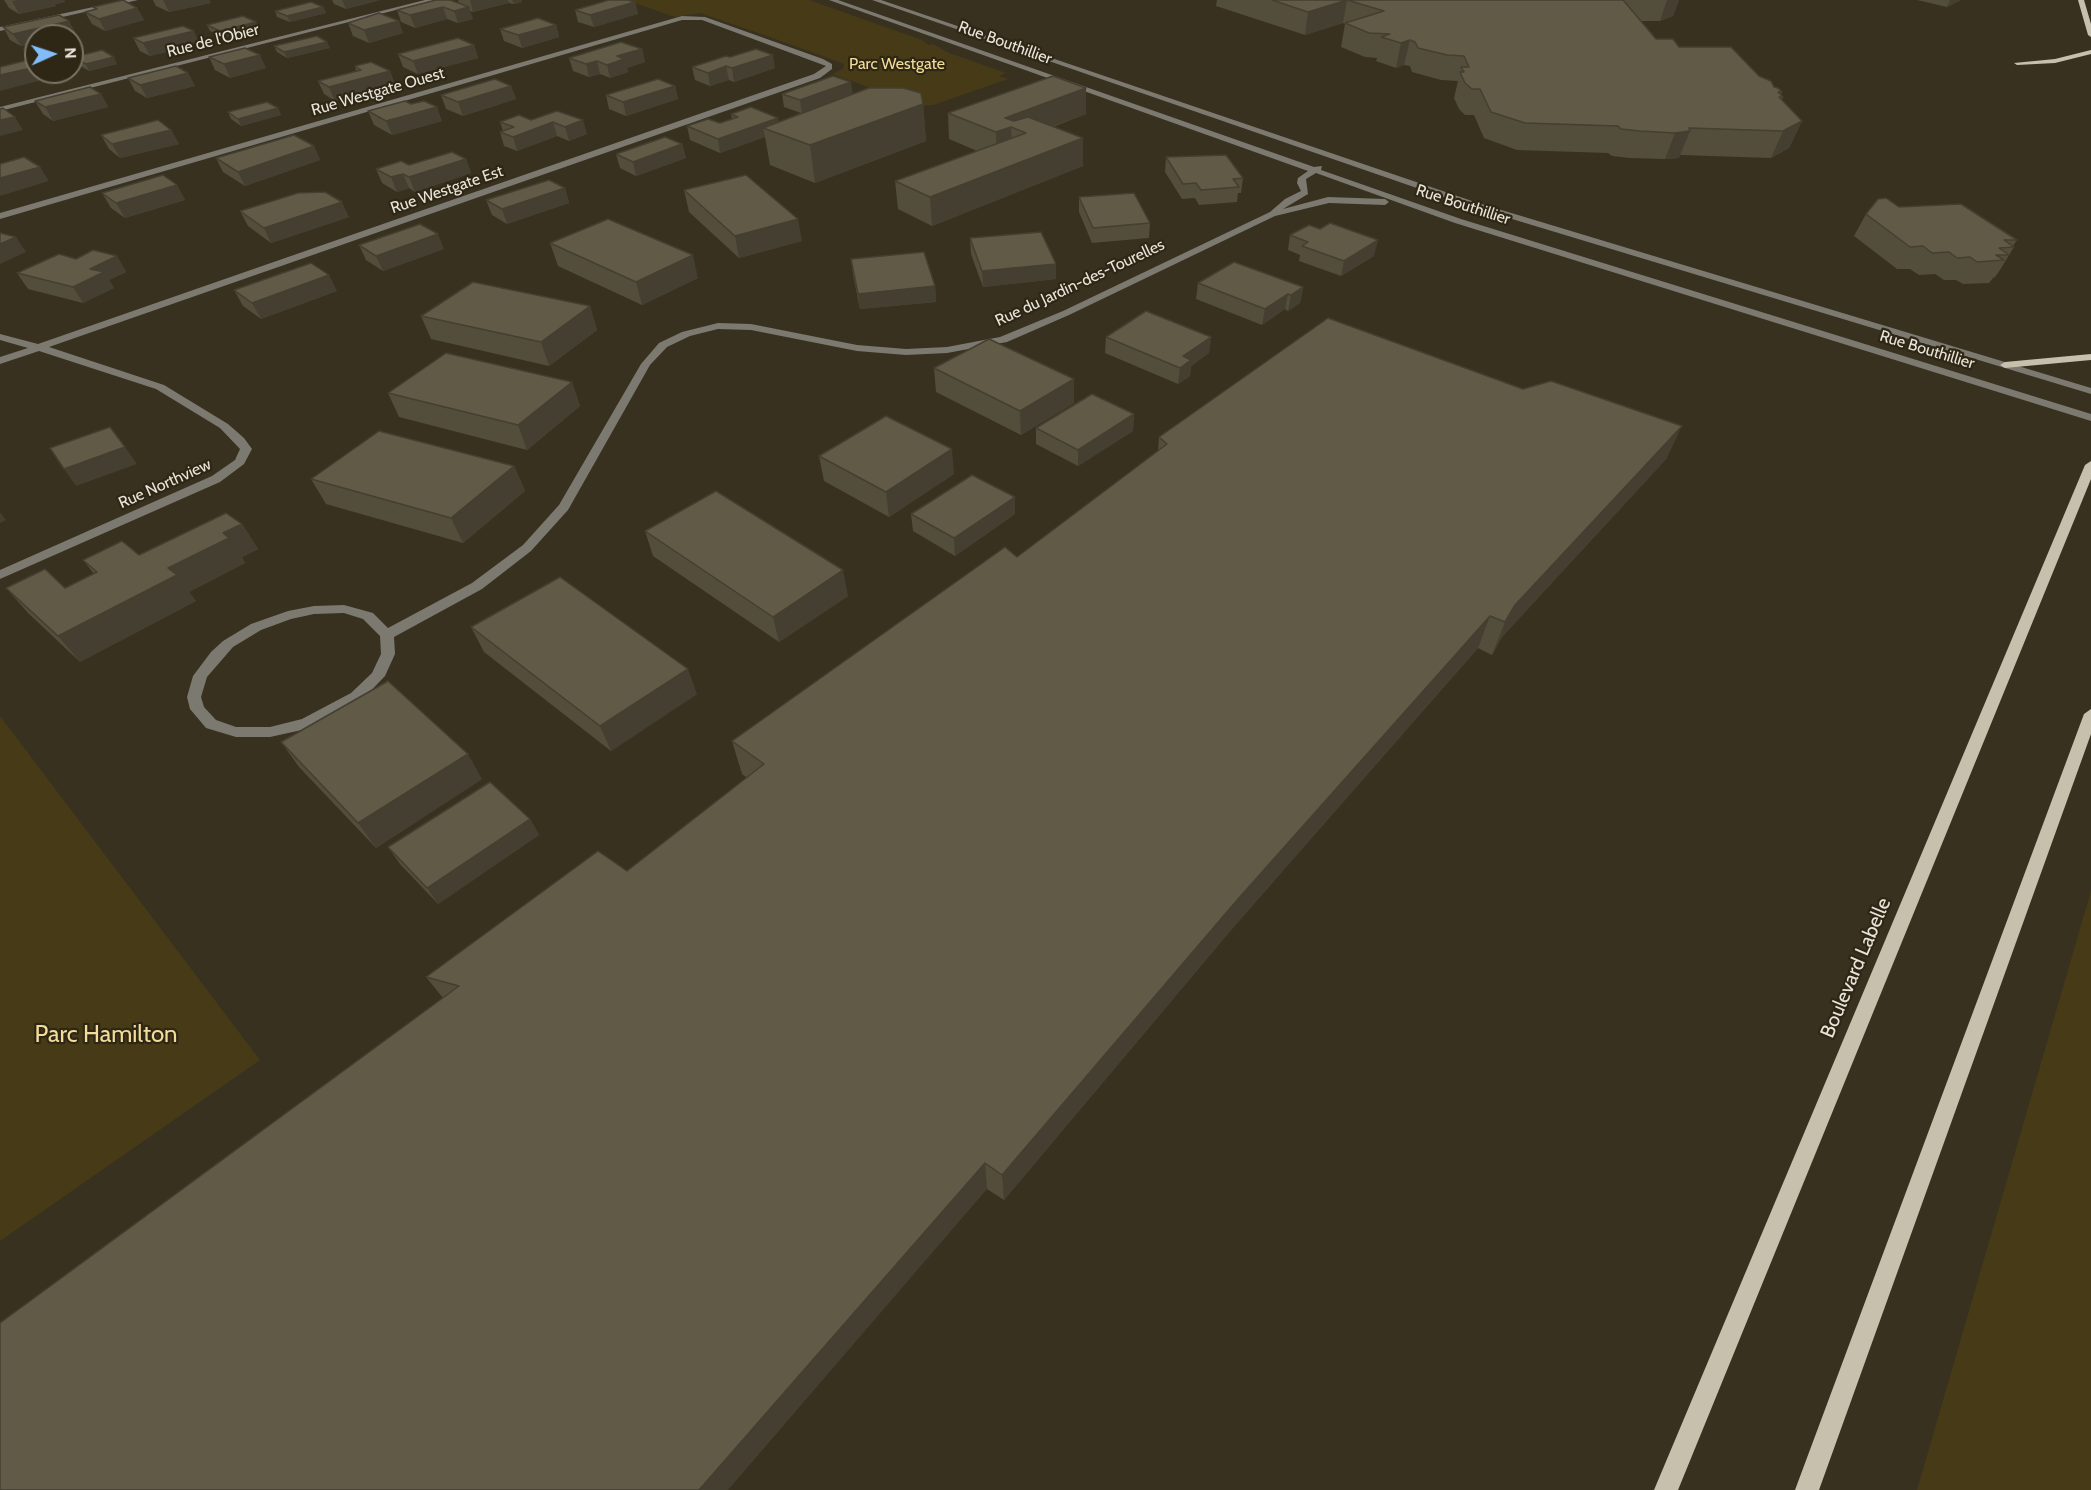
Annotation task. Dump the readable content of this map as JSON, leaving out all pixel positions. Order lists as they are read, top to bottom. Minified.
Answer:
{"streets":{"main road":["Boulevard Labelle"],"street":["Rue de l'Obier","Rue Bouthillier","Rue Westgate Ouest","Rue Westgate Est","Rue du Jardin-des-Tourelles","Rue Northview"]},"crossings":[["Rue Bouthillier","Rue du Jardin-des-Tourelles"],["Rue Westgate Ouest","Rue Westgate Est"],["Rue Westgate Est","Rue Northview"]],"parks":["Parc Westgate","Parc Hamilton"],"north":"right"}
